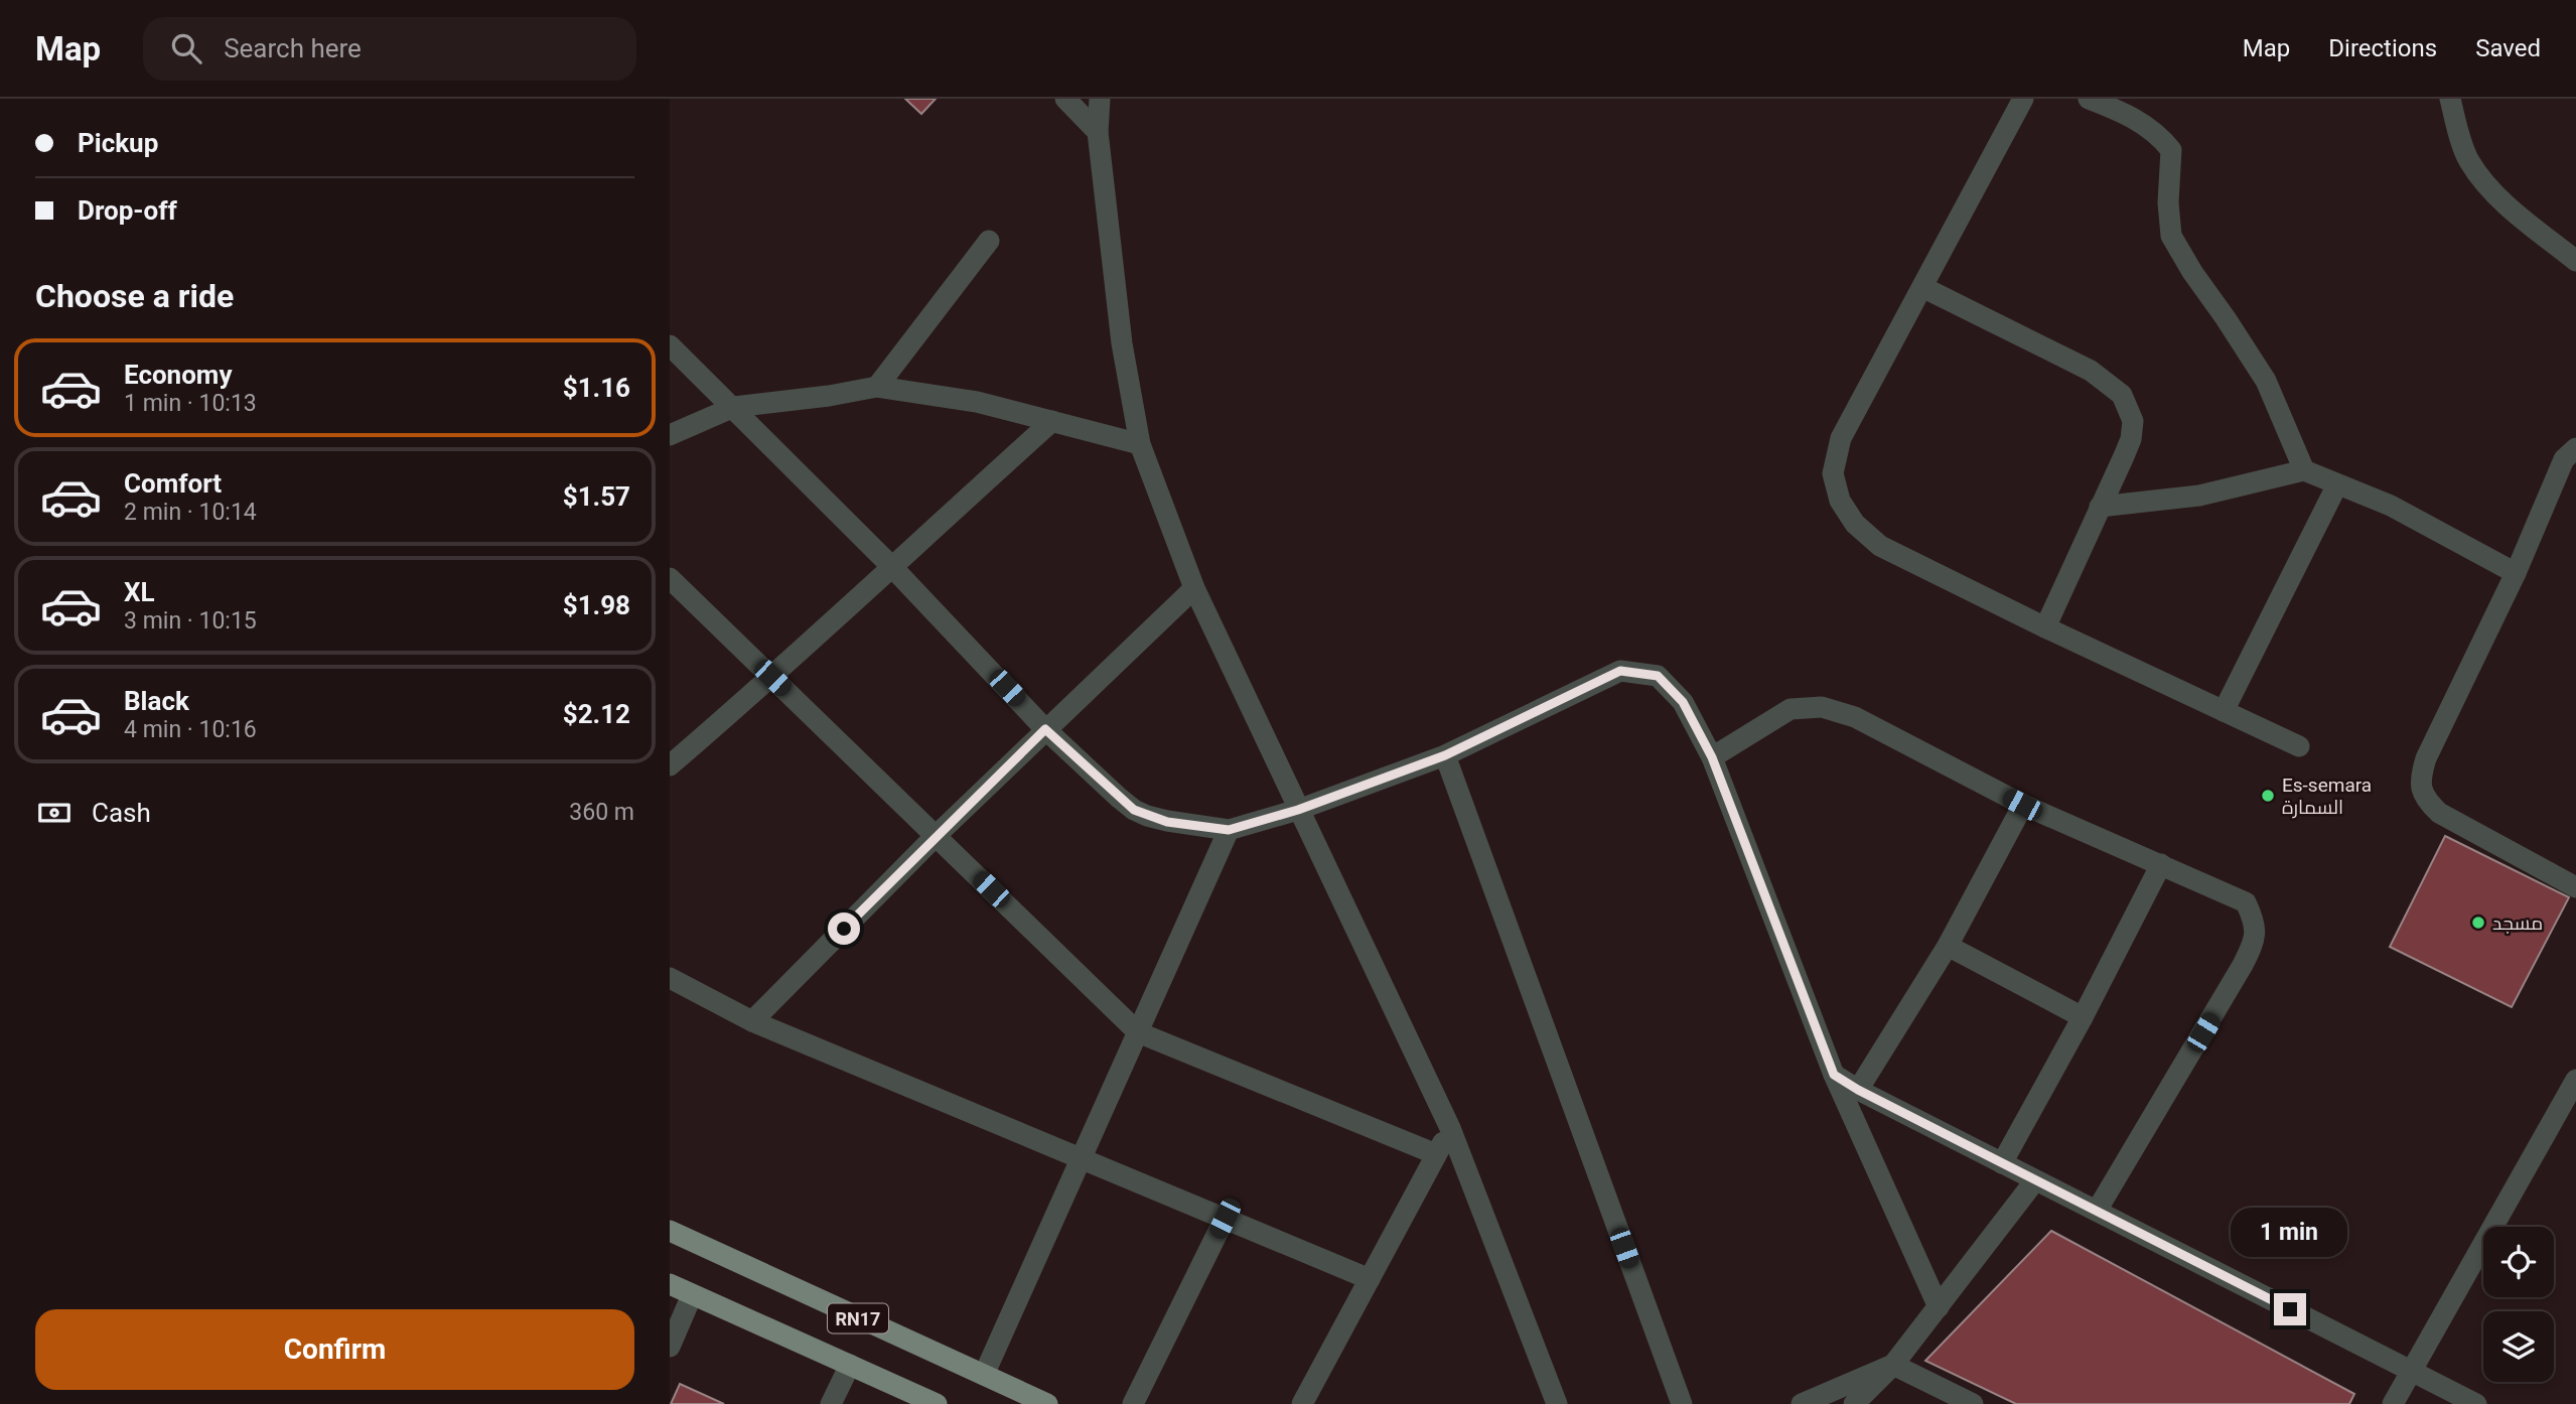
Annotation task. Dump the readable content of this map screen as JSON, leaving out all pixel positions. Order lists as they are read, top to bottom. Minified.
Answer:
{"streets":{"main road":["RN17"]},"places":["Es-semara السمارة","مسجد"],"page":{"header":"Map","search":"Search here","nav":["Map","Directions","Saved"],"banner":["Pickup","Drop-off"],"heading":"Choose a ride","list":[{"name":"Economy","note":"1 min · 10:13","value":"$1.16"},{"name":"Comfort","note":"2 min · 10:14","value":"$1.57"},{"name":"XL","note":"3 min · 10:15","value":"$1.98"},{"name":"Black","note":"4 min · 10:16","value":"$2.12"}],"pay":["Cash","360 m"],"bubble":"1 min","buttons":"Confirm"}}
